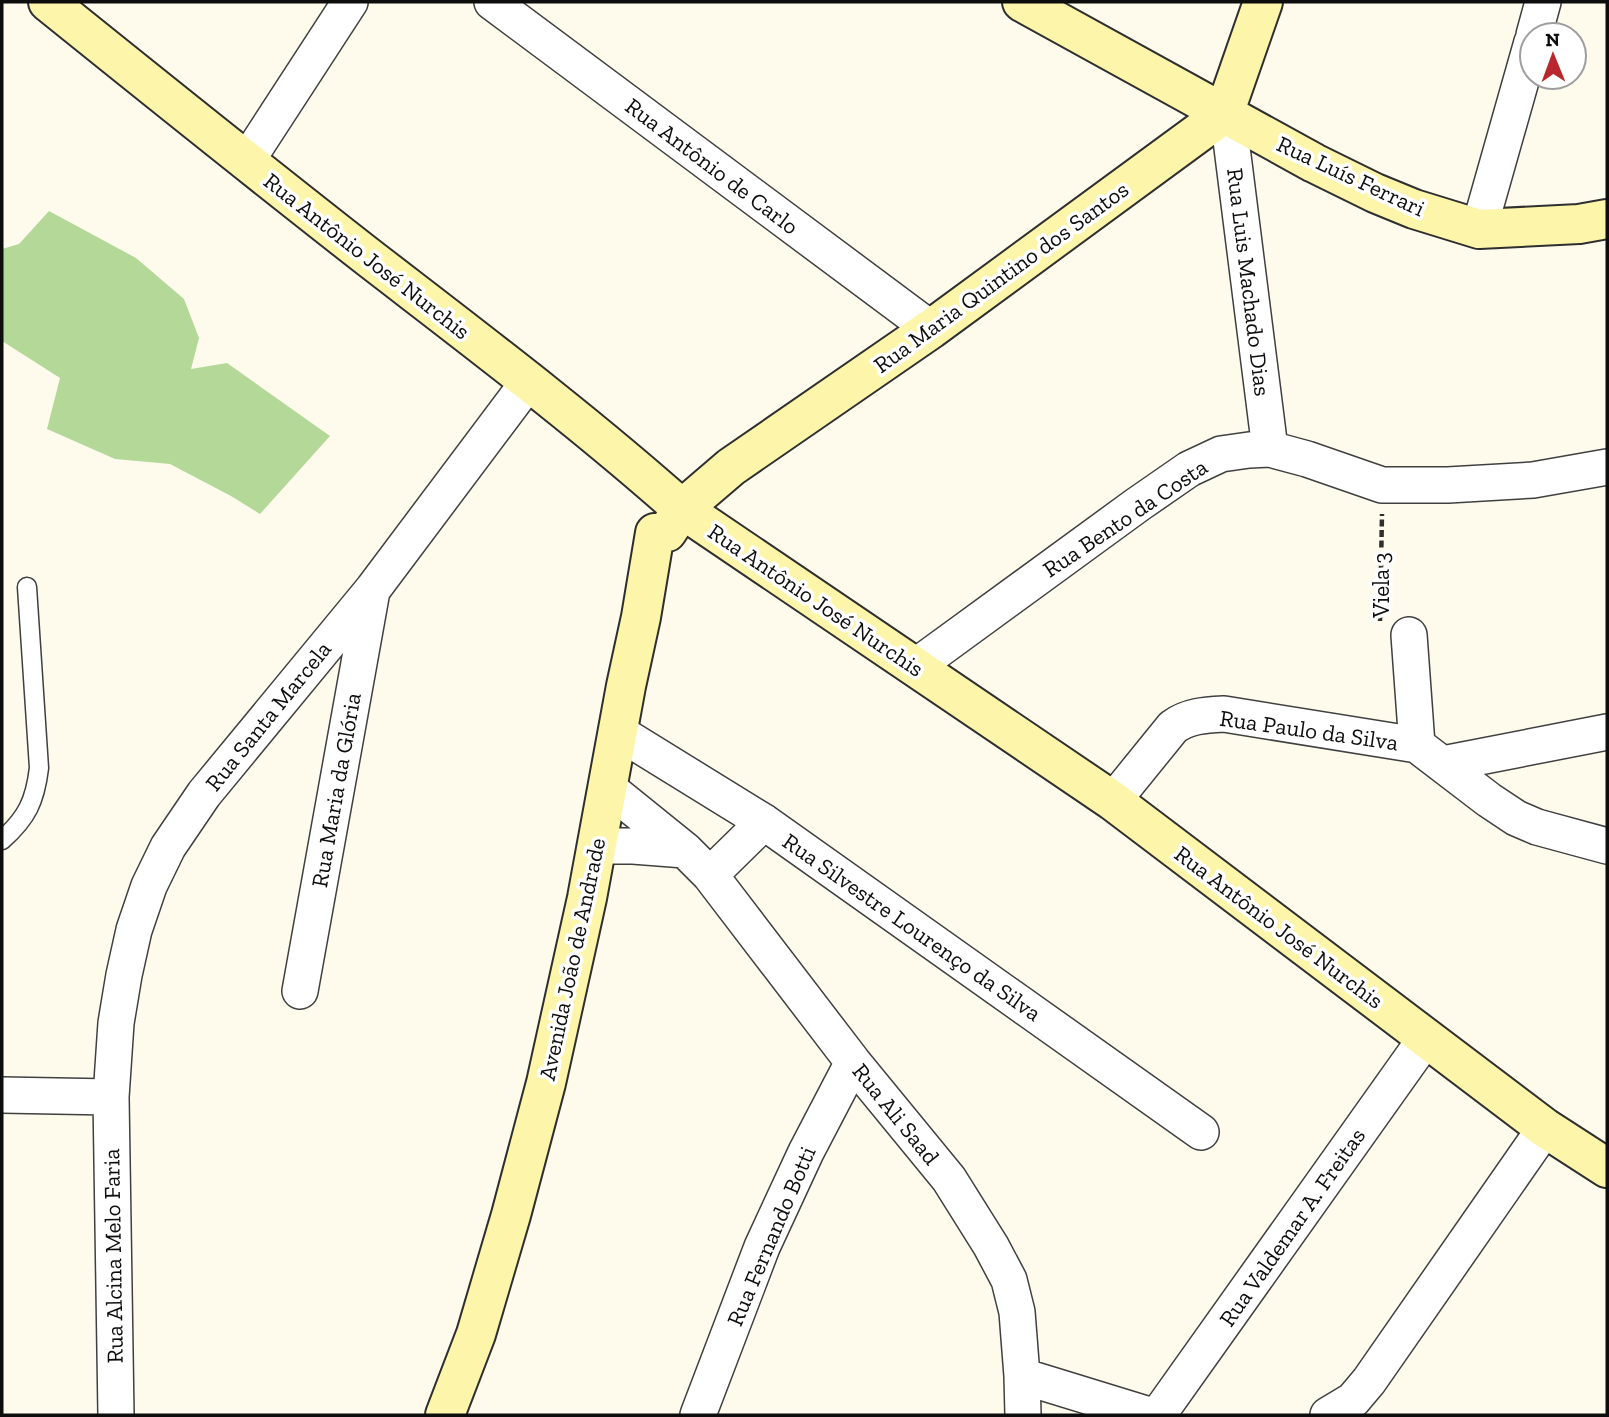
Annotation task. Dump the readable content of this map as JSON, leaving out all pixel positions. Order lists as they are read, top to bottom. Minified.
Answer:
{"streets":{"street":["Rua Antônio de Carlo","Rua Luís Ferrari","Rua Antônio José Nurchis","Rua Maria Quintino dos Santos","Rua Luis Machado Dias","Rua Bento da Costa","Viela 3","Rua Santa Marcela","Rua Paulo da Silva","Rua Maria da Glória","Rua Silvestre Lourenço da Silva","Avenida João de Andrade","Rua Ali Saad","Rua Valdemar A. Freitas","Rua Fernando Botti","Rua Alcina Melo Faria"]},"crossings":[["Rua Antônio de Carlo","Rua Maria Quintino dos Santos"],["Rua Luís Ferrari","Rua Maria Quintino dos Santos"],["Rua Luís Ferrari","Rua Luis Machado Dias"],["Rua Antônio José Nurchis","Rua Maria Quintino dos Santos"],["Rua Antônio José Nurchis","Rua Bento da Costa"],["Rua Antônio José Nurchis","Rua Santa Marcela"],["Rua Antônio José Nurchis","Rua Paulo da Silva"],["Rua Antônio José Nurchis","Avenida João de Andrade"],["Rua Antônio José Nurchis","Rua Valdemar A. Freitas"],["Rua Maria Quintino dos Santos","Rua Luis Machado Dias"],["Rua Maria Quintino dos Santos","Avenida João de Andrade"],["Rua Luis Machado Dias","Rua Bento da Costa"],["Rua Bento da Costa","Viela 3"],["Viela 3","Rua Paulo da Silva"],["Rua Santa Marcela","Rua Maria da Glória"],["Rua Santa Marcela","Rua Alcina Melo Faria"],["Rua Silvestre Lourenço da Silva","Avenida João de Andrade"],["Avenida João de Andrade","Rua Ali Saad"],["Rua Ali Saad","Rua Fernando Botti"]],"north":"top"}
